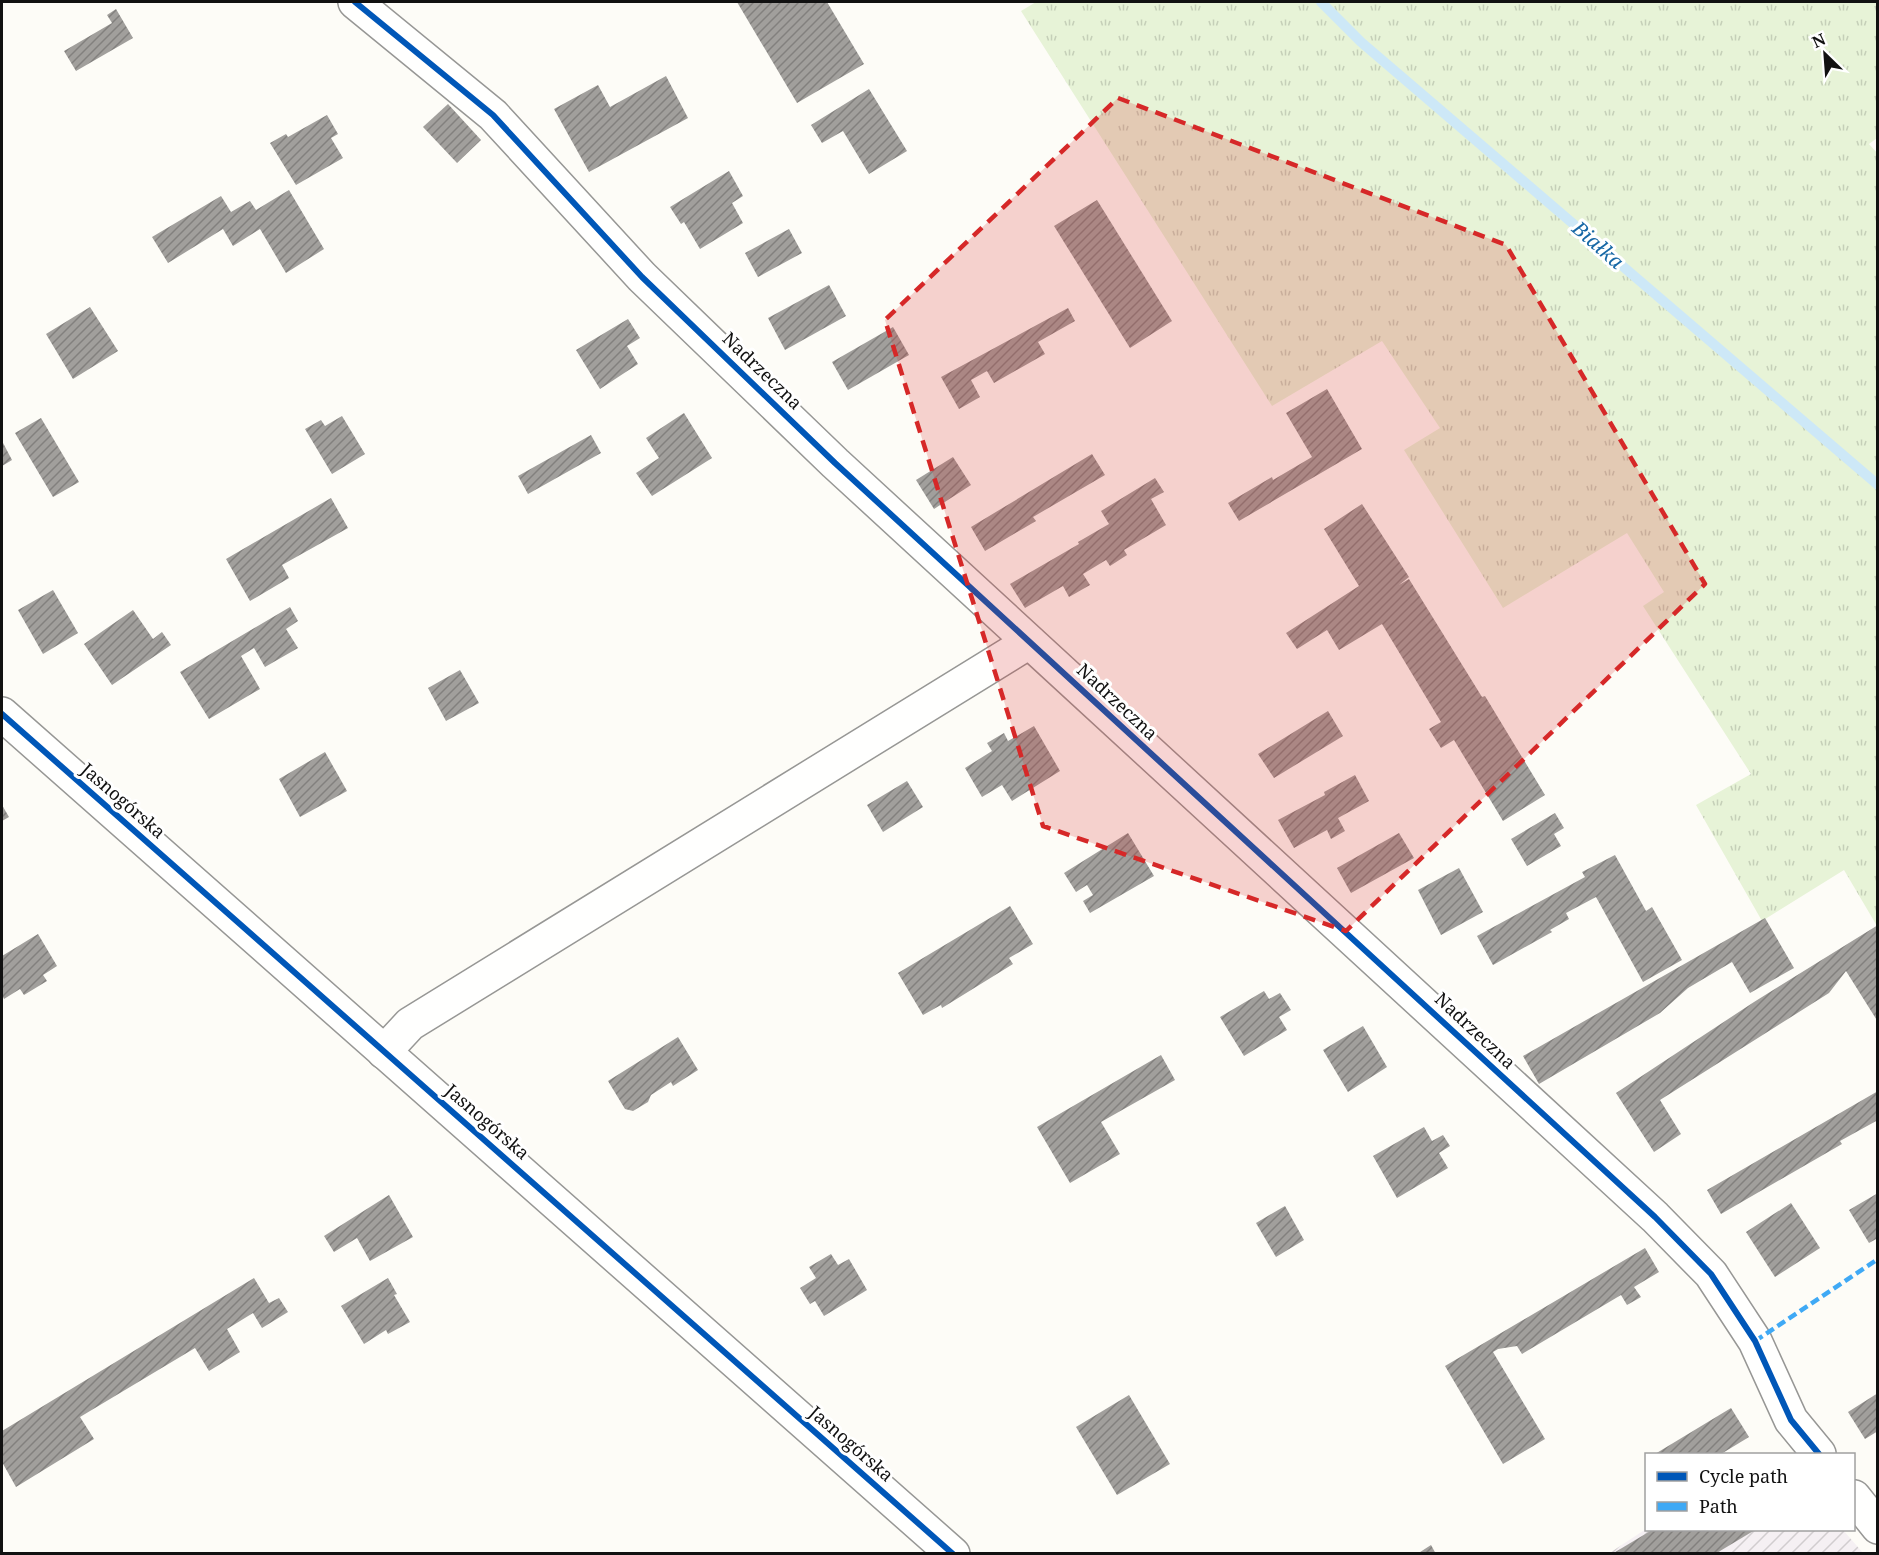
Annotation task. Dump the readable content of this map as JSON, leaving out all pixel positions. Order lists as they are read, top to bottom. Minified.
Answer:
{"streets":{"street":["Nadrzeczna","Jasnogórska"]},"water":["Białka"],"legend":["Cycle path","Path"],"north":"top left"}
